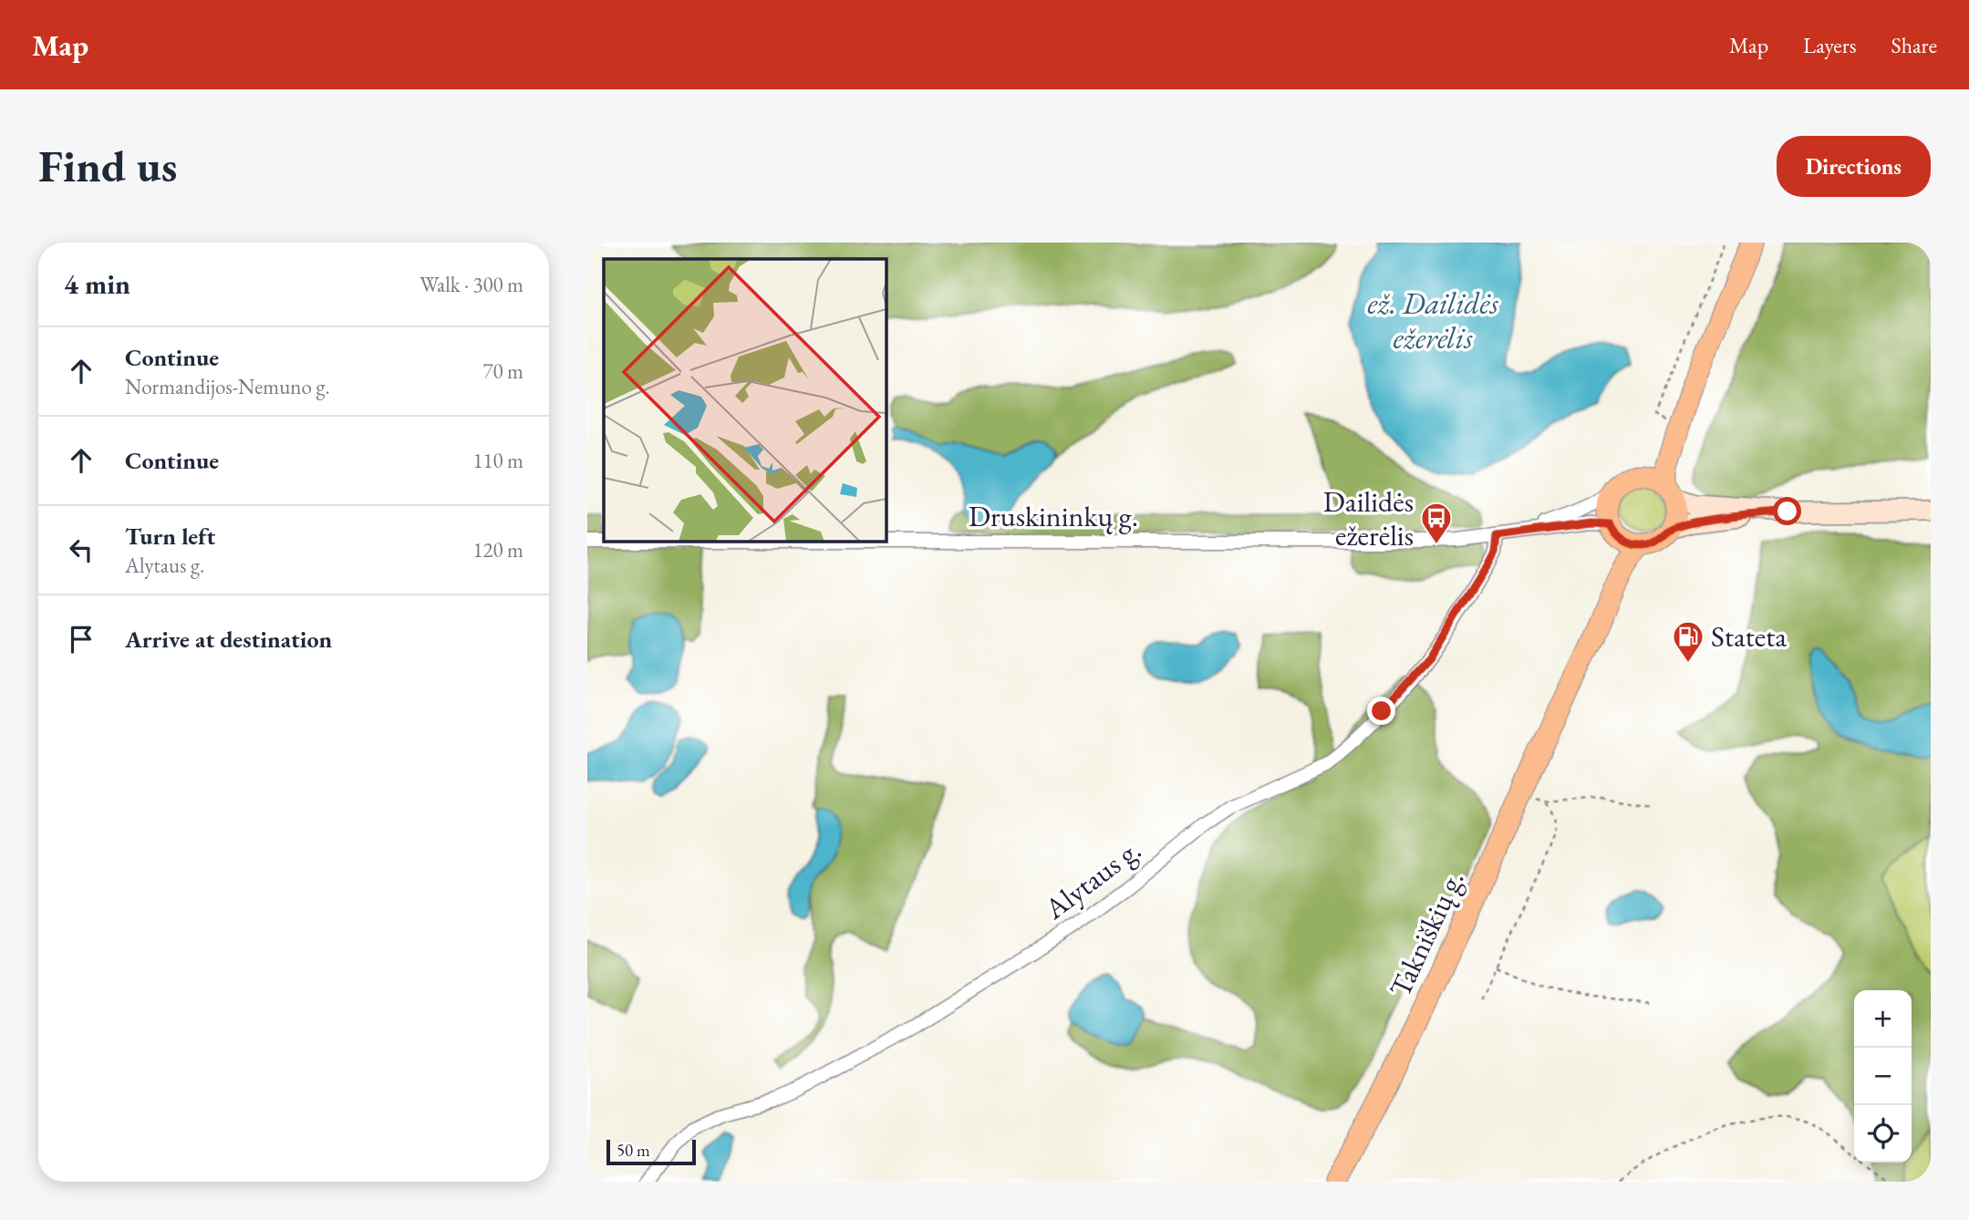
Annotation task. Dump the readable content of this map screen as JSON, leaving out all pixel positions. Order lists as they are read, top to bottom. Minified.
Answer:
{"streets":{"main road":["Takniškių g."],"street":["Druskininkų g.","Alytaus g."]},"crossings":[["Druskininkų g.","Alytaus g."]],"water":["ež. Dailidės ežerėlis"],"places":{"bus stop":["Dailidės ežerėlis"],"fuel station":["Stateta"]},"scale_bar":"50 m","page":{"header":"Map","nav":["Map","Layers","Share"],"buttons":"Directions","title":"Find us","heading":["4 min","Walk · 300 m"],"list":[["Continue","Normandijos-Nemuno g.","70 m"],["Continue","110 m"],["Turn left","Alytaus g.","120 m"],"Arrive at destination"],"map_buttons":["+","−"],"scale":"50 m"}}
